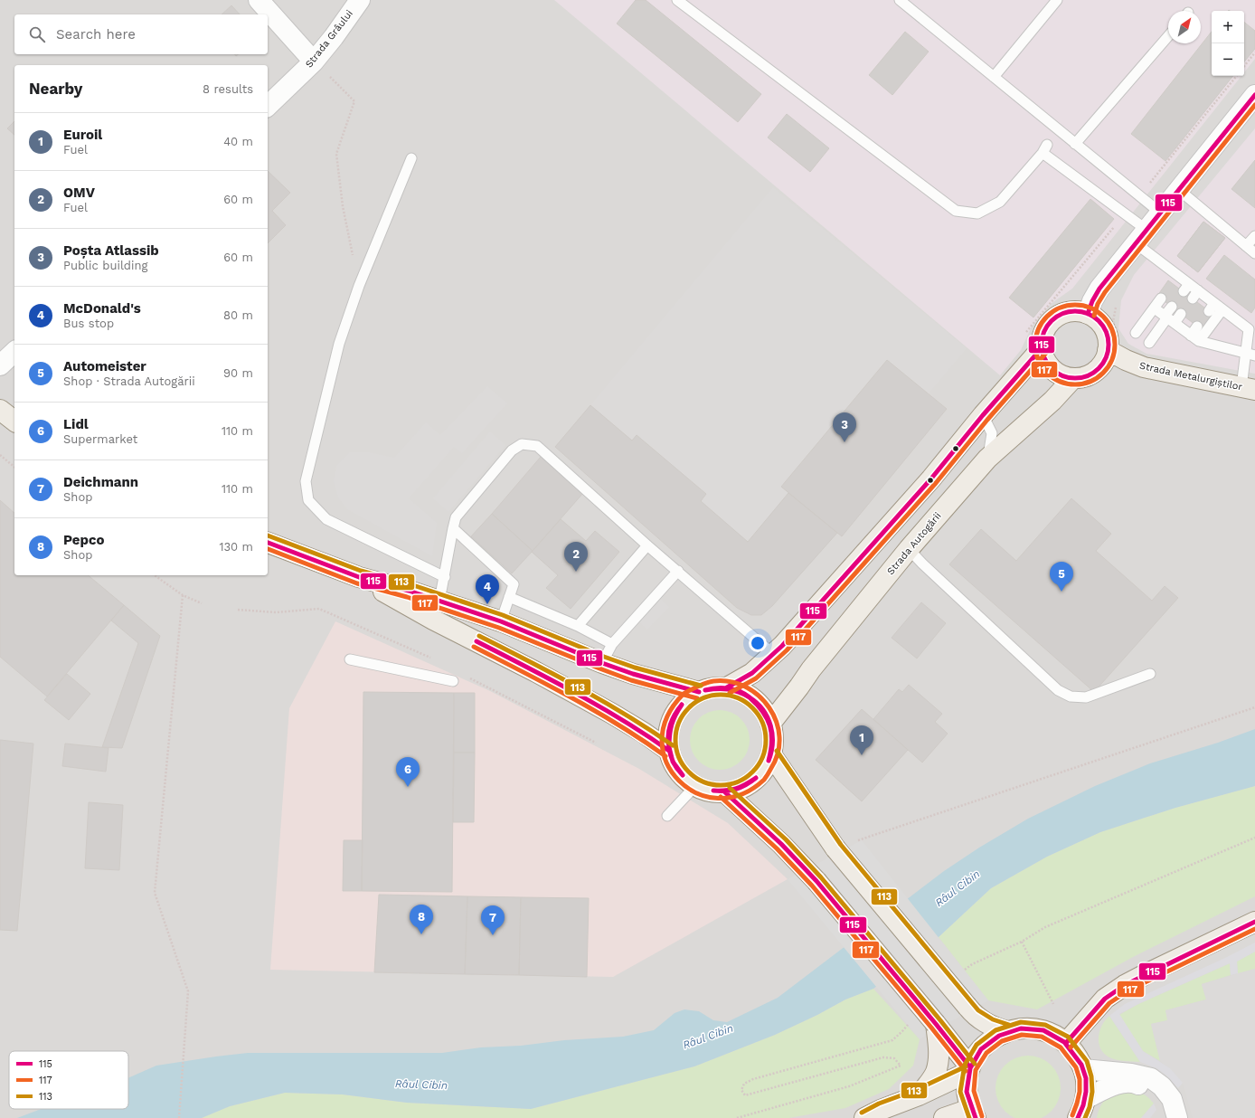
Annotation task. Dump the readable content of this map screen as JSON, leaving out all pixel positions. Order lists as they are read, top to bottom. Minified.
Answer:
{"streets":{"main road":["Strada Metalurgiștilor","Strada Autogării"],"street":["Strada Grâului"]},"crossings":[["Strada Metalurgiștilor","Strada Autogării"]],"water":["Râul Cibin"],"lines":["transit line 115","transit line 117","transit line 113"],"legend":["115","117","113"],"north":"top right","page":{"map_buttons":["+","−"],"search":"Search here","heading":["Nearby","8 results"],"list":[{"mark":"1","name":"Euroil","note":"Fuel","value":"40 m"},{"mark":"2","name":"OMV","note":"Fuel","value":"60 m"},{"mark":"3","name":"Poșta Atlassib","note":"Public building","value":"60 m"},{"mark":"4","name":"McDonald's","note":"Bus stop","value":"80 m"},{"mark":"5","name":"Automeister","note":"Shop · Strada Autogării","value":"90 m"},{"mark":"6","name":"Lidl","note":"Supermarket","value":"110 m"},{"mark":"7","name":"Deichmann","note":"Shop","value":"110 m"},{"mark":"8","name":"Pepco","note":"Shop","value":"130 m"}],"pins":["3","2","5","4","1","6","8","7"]}}
